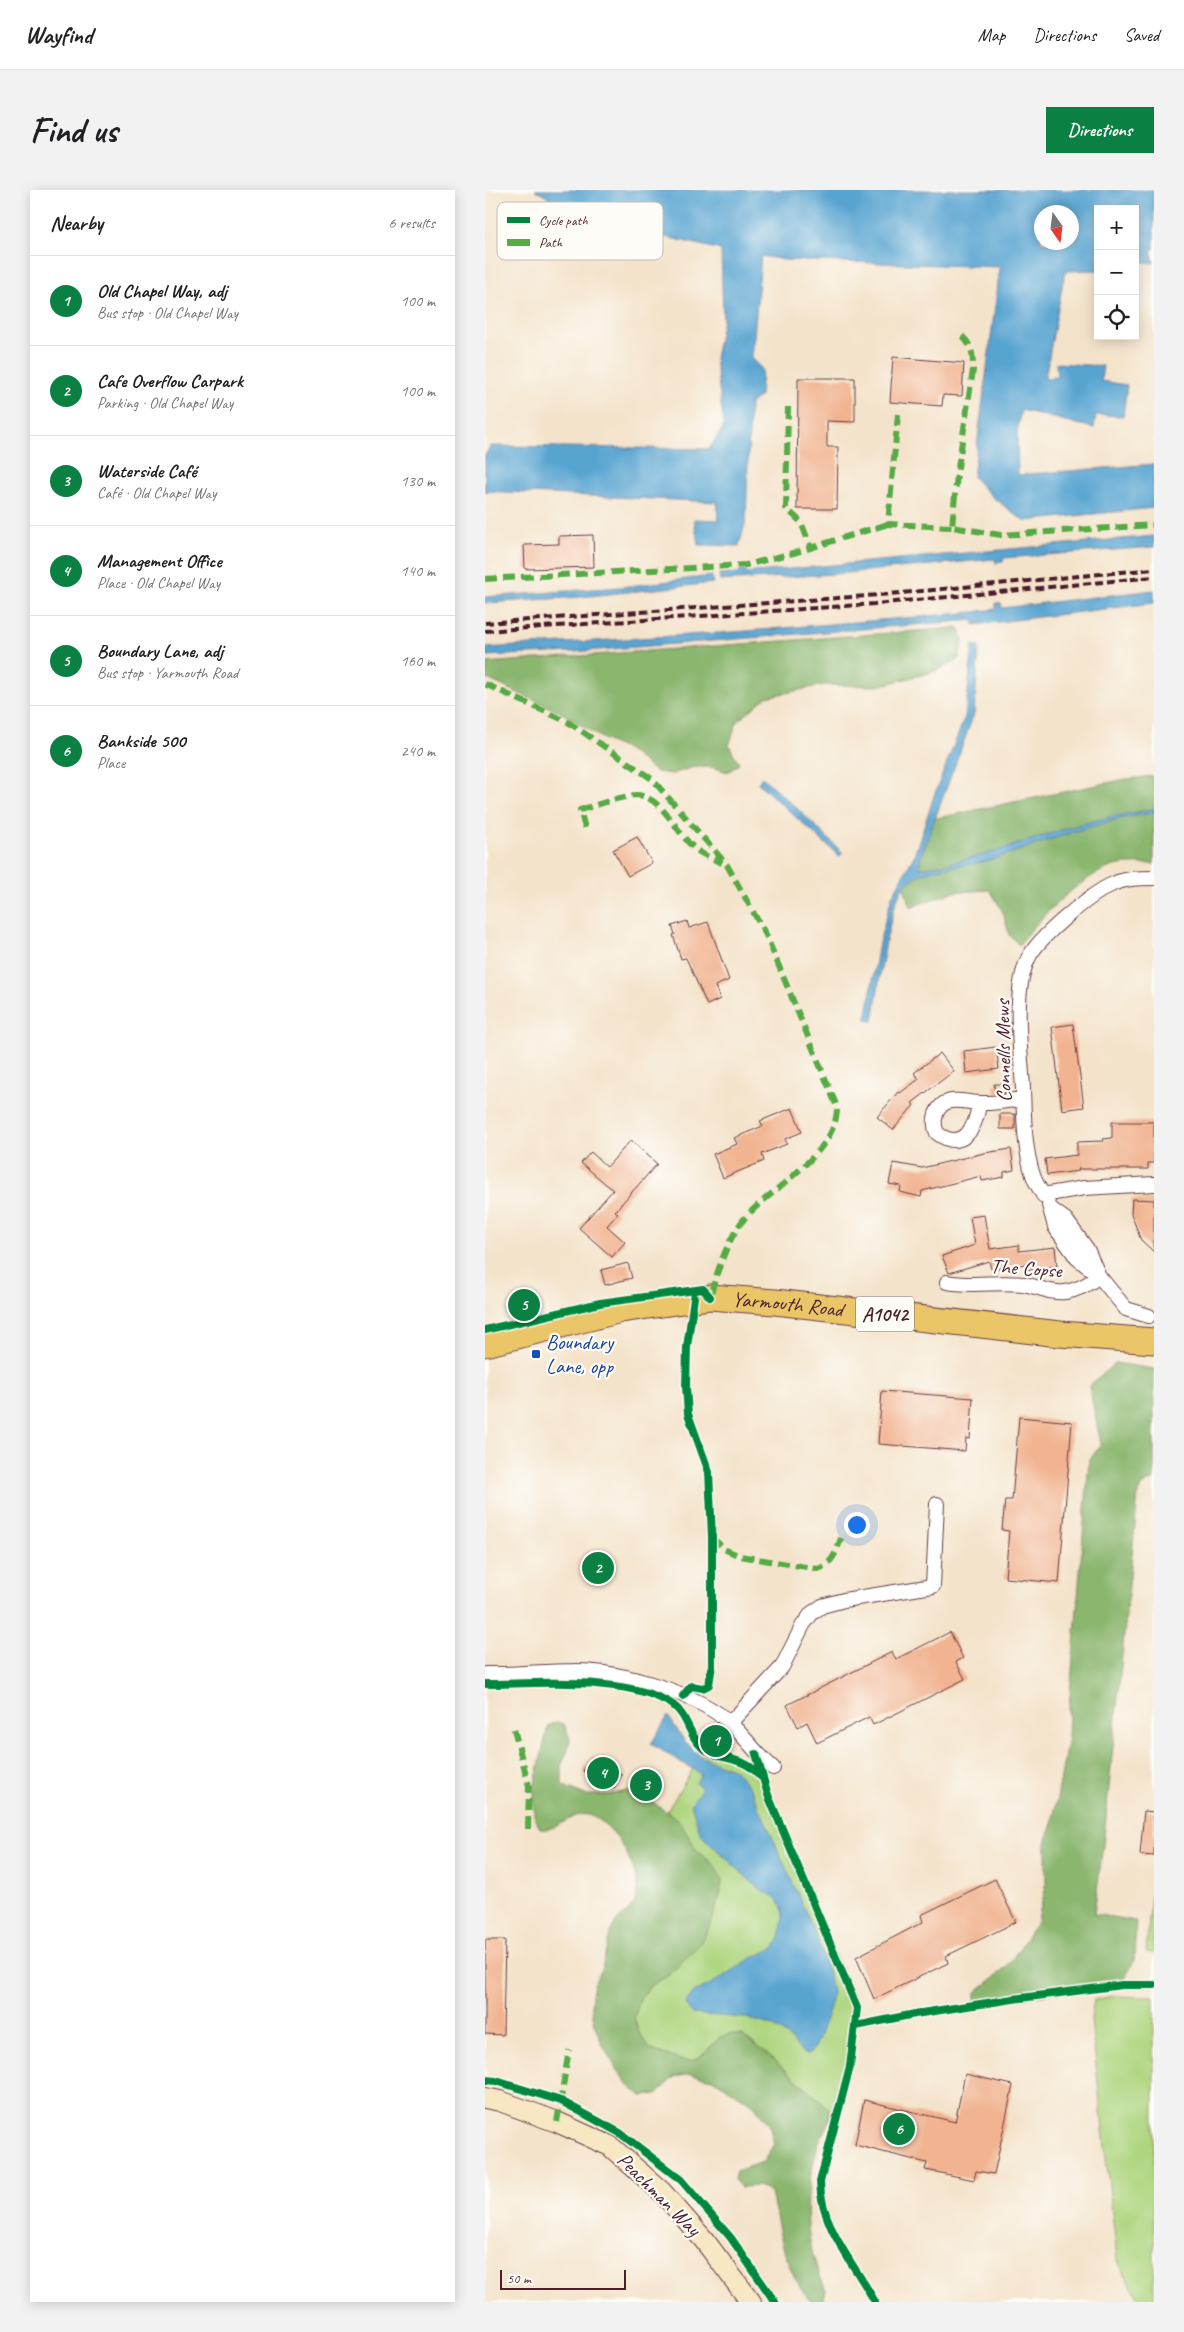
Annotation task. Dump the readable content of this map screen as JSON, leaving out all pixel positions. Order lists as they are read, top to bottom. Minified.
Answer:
{"streets":{"highway":["Yarmouth Road","A1042"],"street":["Connells Mews","The Copse","Peachman Way"]},"crossings":[["Connells Mews","The Copse"]],"places":{"transit":["Boundary Lane, opp"]},"legend":["Cycle path","Path"],"scale_bar":"50 m","north":"bottom","page":{"header":"Wayfind","nav":["Map","Directions","Saved"],"buttons":"Directions","title":"Find us","heading":["Nearby","6 results"],"map_buttons":["+","−"],"list":[{"mark":"1","name":"Old Chapel Way, adj","note":"Bus stop · Old Chapel Way","value":"100 m"},{"mark":"2","name":"Cafe Overflow Carpark","note":"Parking · Old Chapel Way","value":"100 m"},{"mark":"3","name":"Waterside Café","note":"Café · Old Chapel Way","value":"130 m"},{"mark":"4","name":"Management Office","note":"Place · Old Chapel Way","value":"140 m"},{"mark":"5","name":"Boundary Lane, adj","note":"Bus stop · Yarmouth Road","value":"160 m"},{"mark":"6","name":"Bankside 500","note":"Place","value":"240 m"}],"pins":["5","2","1","4","3","6"],"scale":"50 m"}}
